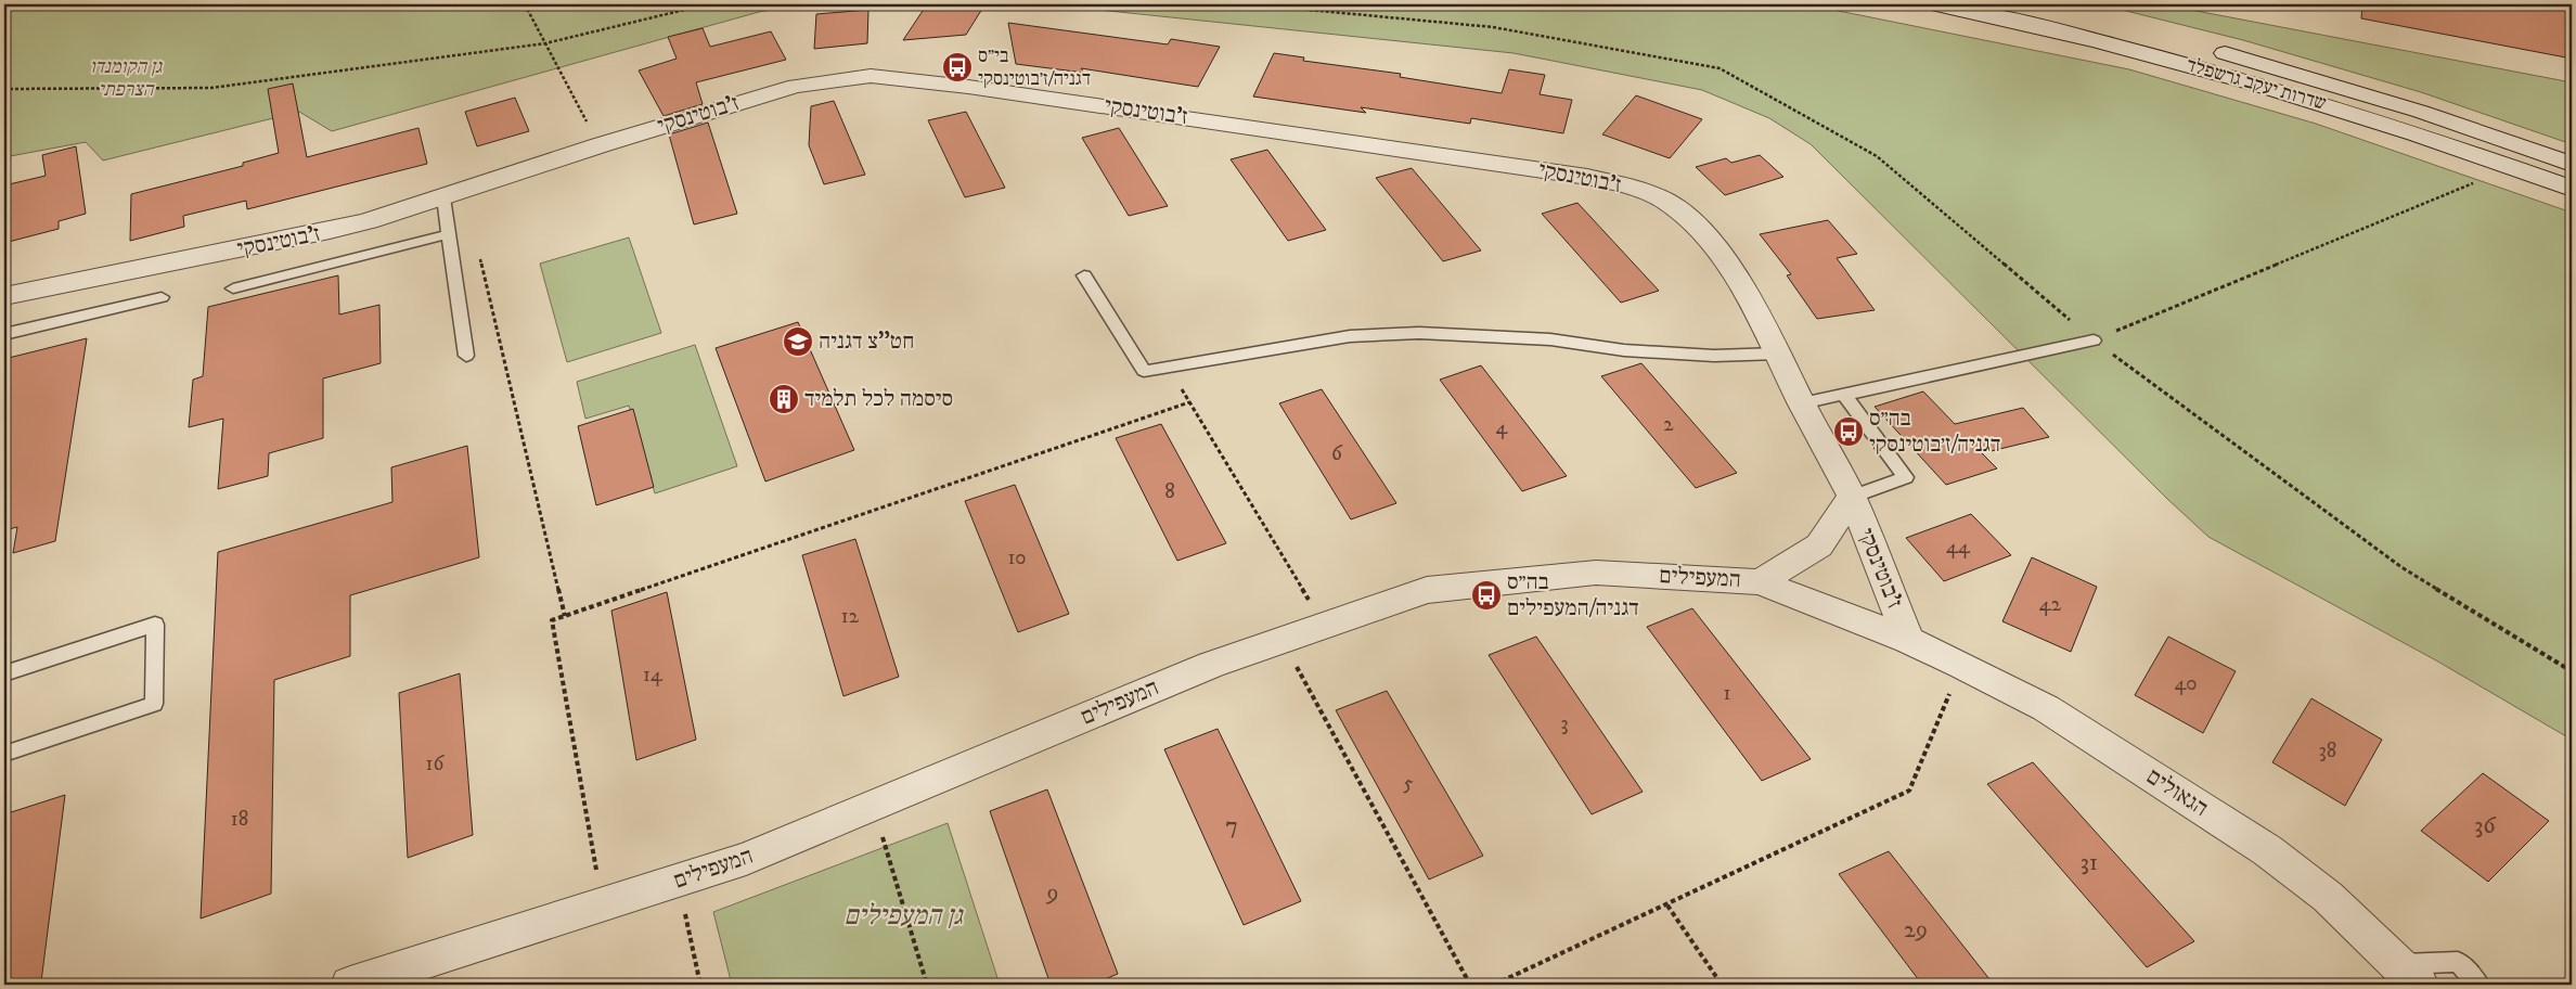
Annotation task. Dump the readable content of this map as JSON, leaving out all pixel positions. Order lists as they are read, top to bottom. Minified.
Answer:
{"streets":{"street":["שדרות יעקב גרשפלד","ז'בוטינסקי","המעפילים","הגאולים"]},"crossings":[["ז'בוטינסקי","המעפילים"],["ז'בוטינסקי","הגאולים"],["המעפילים","הגאולים"]],"parks":["גן הקומנדו הצרפתי","גן המעפילים"],"places":{"bus stop":["בי״ס דגניה/ז׳בוטינסקי","בה״ס דגניה/ז׳בוטינסקי","בה״ס דגניה/המעפילים"],"school or university":["חט''צ דגניה"],"building":["סיסמה לכל תלמיד"]},"house_numbers":["2","4","6","8","44","10","42","12","14","40","1","3","38","16","5","18","7","36","31","9","29"]}
